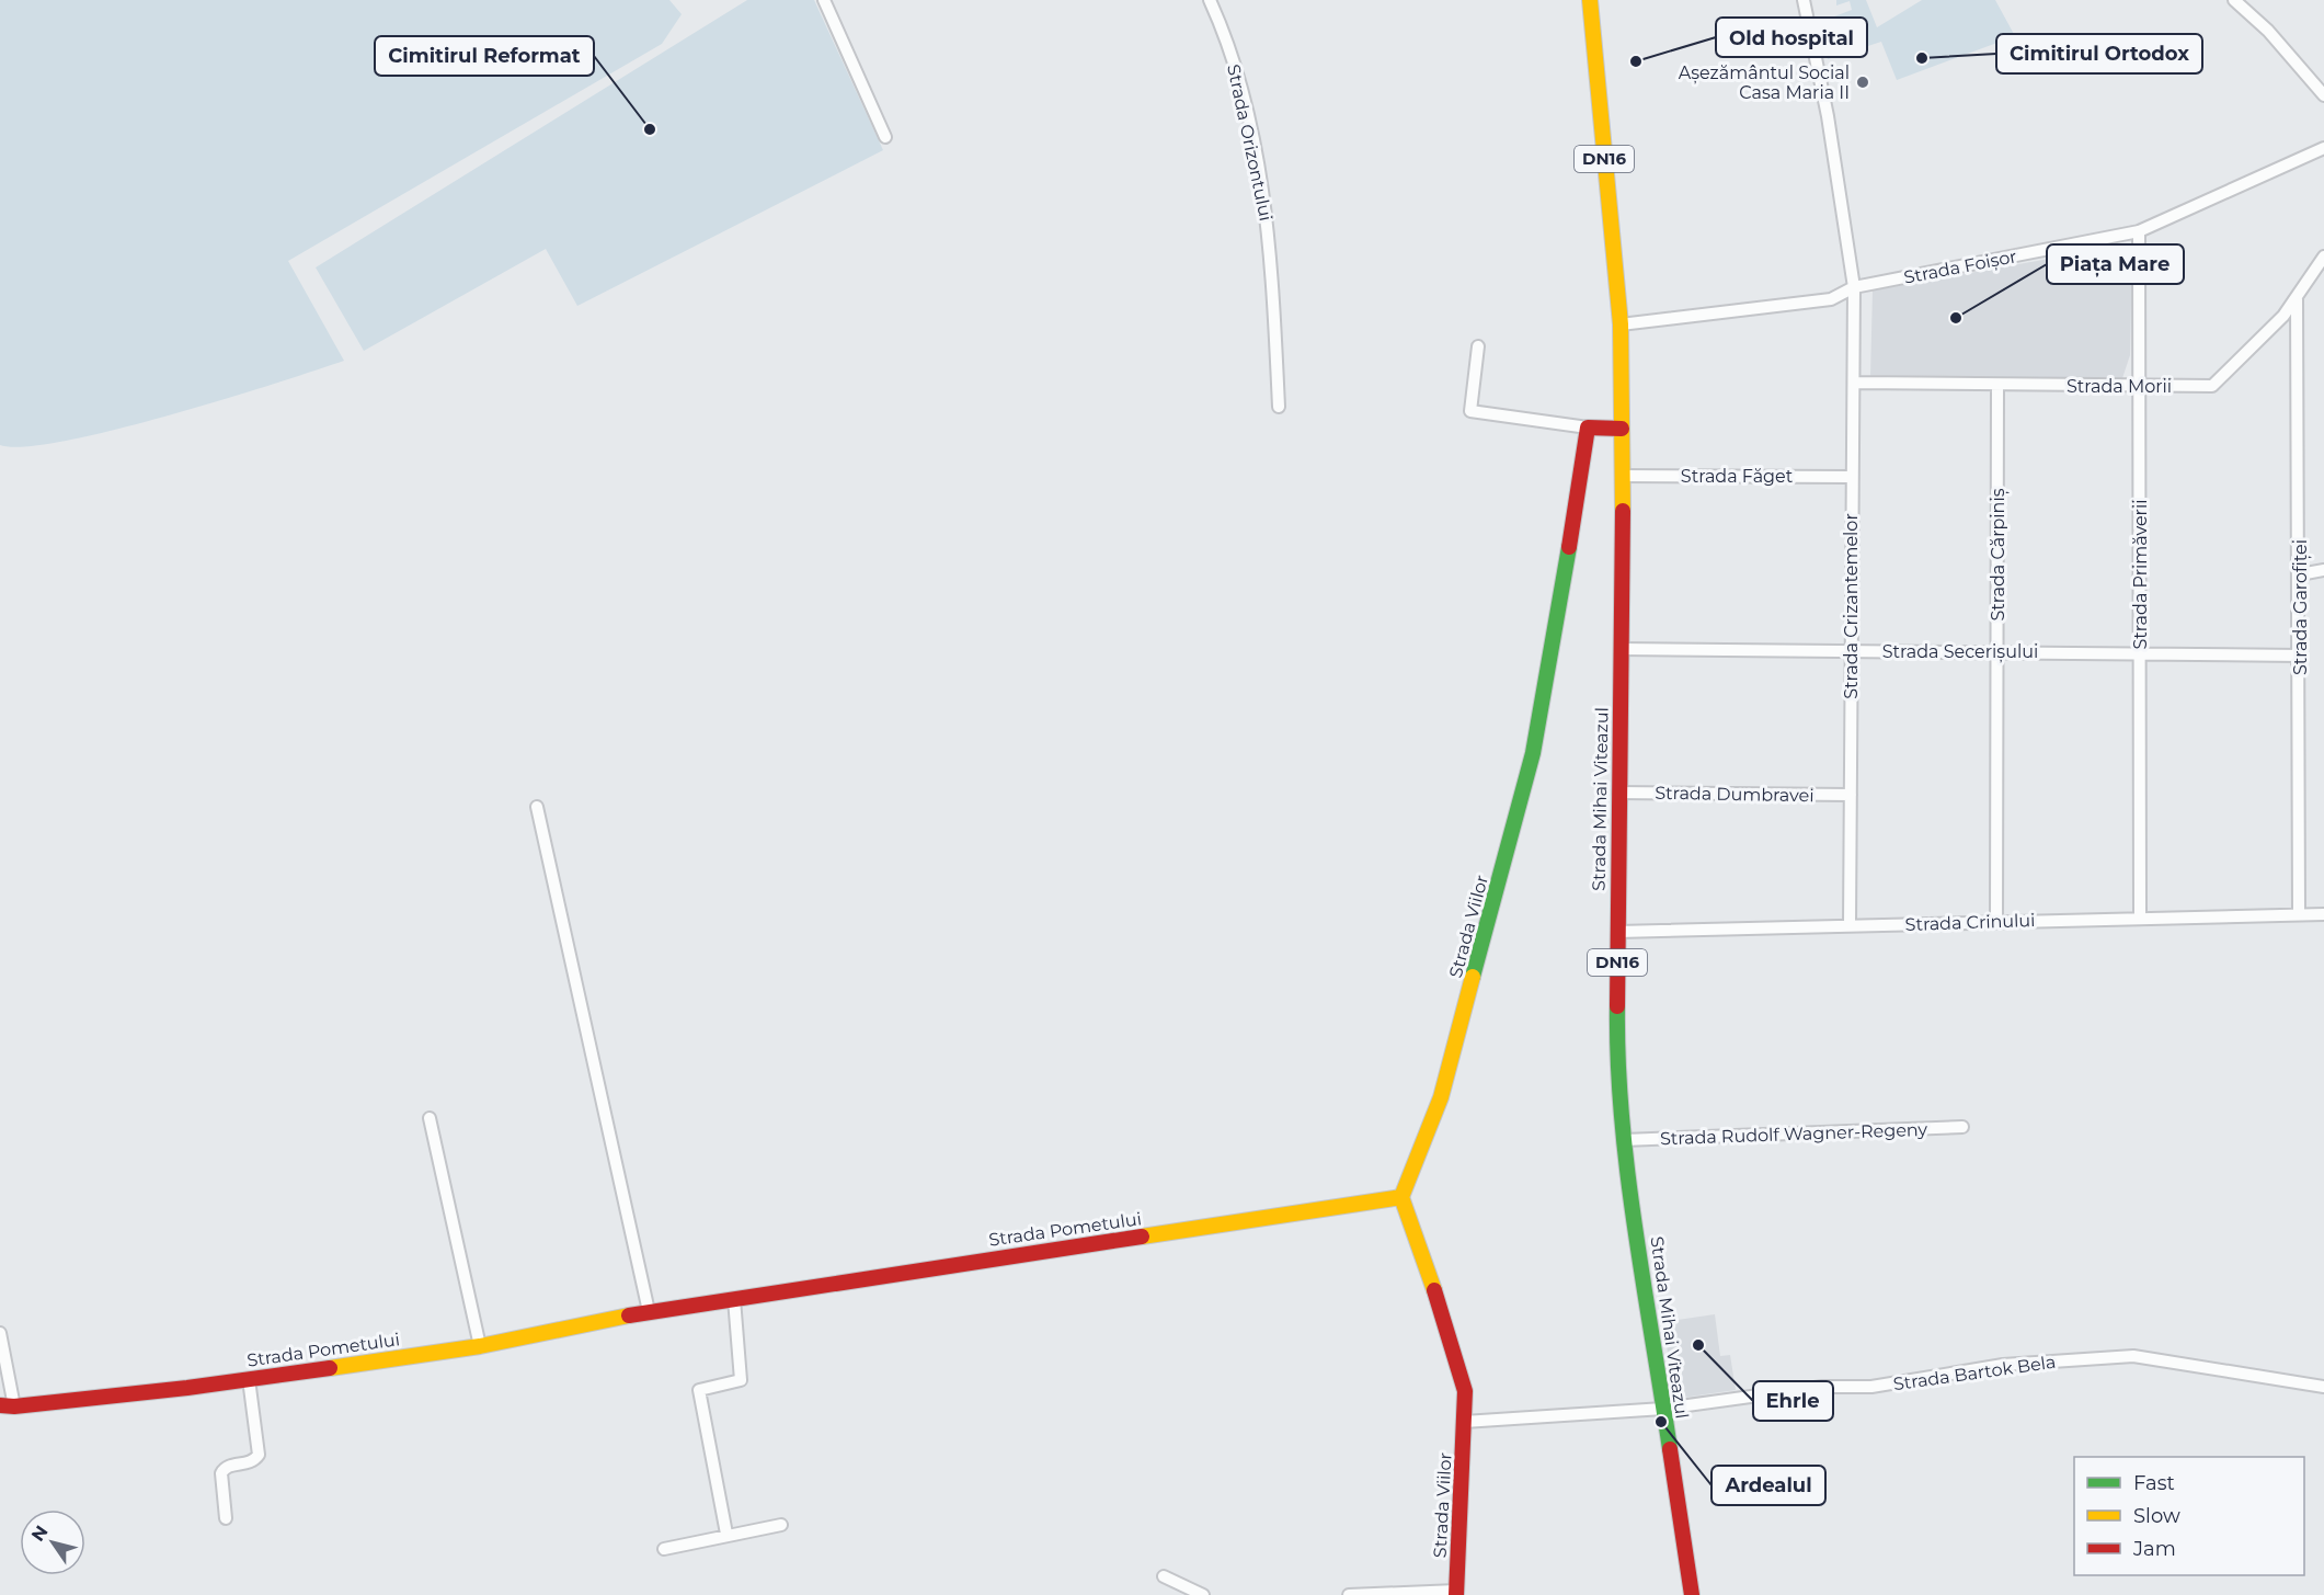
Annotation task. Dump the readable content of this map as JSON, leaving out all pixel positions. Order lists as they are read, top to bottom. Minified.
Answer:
{"streets":{"main road":["DN16","Strada Mihai Viteazul","Strada Viilor","Strada Pometului"],"street":["Strada Orizontului","Strada Foișor","Strada Morii","Strada Făget","Strada Cărpiniș","Strada Primăverii","Strada Crizantemelor","Strada Garofiței","Strada Secerișului","Strada Dumbravei","Strada Crinului","Strada Rudolf Wagner-Regeny","Strada Bartok Bela"]},"crossings":[["Strada Foișor","Strada Primăverii"],["Strada Foișor","Strada Crizantemelor"],["Strada Foișor","Strada Mihai Viteazul"],["Strada Morii","Strada Cărpiniș"],["Strada Morii","Strada Primăverii"],["Strada Morii","Strada Crizantemelor"],["Strada Morii","Strada Garofiței"],["Strada Făget","Strada Crizantemelor"],["Strada Făget","Strada Mihai Viteazul"],["Strada Cărpiniș","Strada Secerișului"],["Strada Cărpiniș","Strada Crinului"],["Strada Primăverii","Strada Secerișului"],["Strada Primăverii","Strada Crinului"],["Strada Crizantemelor","Strada Secerișului"],["Strada Crizantemelor","Strada Dumbravei"],["Strada Crizantemelor","Strada Crinului"],["Strada Garofiței","Strada Secerișului"],["Strada Garofiței","Strada Crinului"],["Strada Secerișului","Strada Mihai Viteazul"],["Strada Dumbravei","Strada Mihai Viteazul"],["Strada Mihai Viteazul","Strada Crinului"],["Strada Mihai Viteazul","Strada Rudolf Wagner-Regeny"],["Strada Mihai Viteazul","Strada Bartok Bela"],["Strada Viilor","Strada Pometului"]],"places":["Cimitirul Ortodox","Old hospital","Așezământul Social Casa Maria II","Cimitirul Reformat","Piața Mare","Ehrle","Ardealul"],"legend":["Fast","Slow","Jam"],"north":"top left"}
